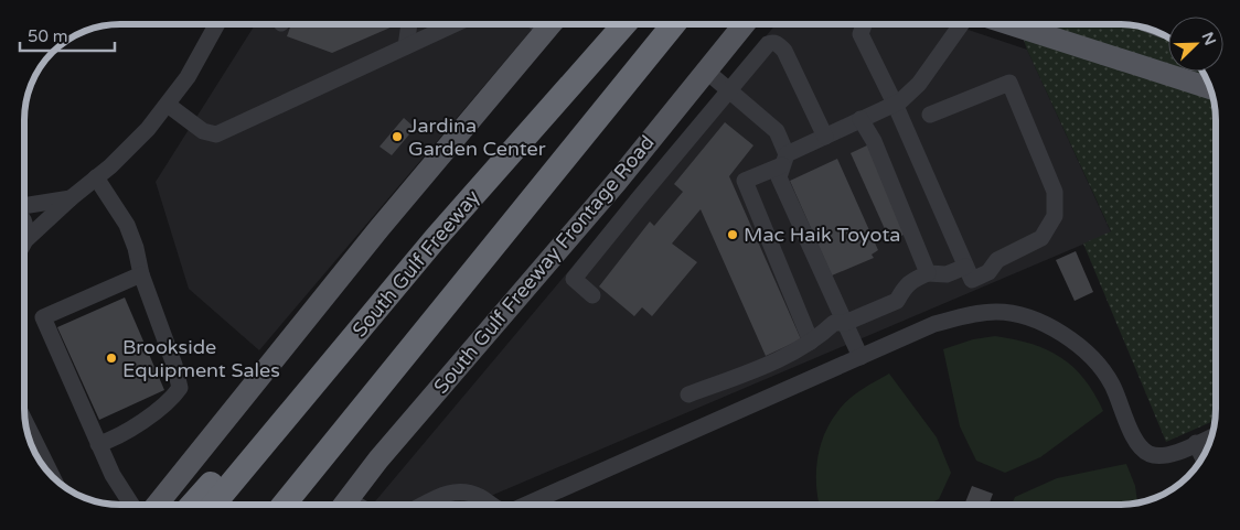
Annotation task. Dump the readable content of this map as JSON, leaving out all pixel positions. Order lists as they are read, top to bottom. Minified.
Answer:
{"streets":{"highway":["South Gulf Freeway"],"main road":["South Gulf Freeway Frontage Road"]},"places":["Jardina Garden Center","Mac Haik Toyota","Brookside Equipment Sales"],"scale_bar":"50 m","north":"top right"}
